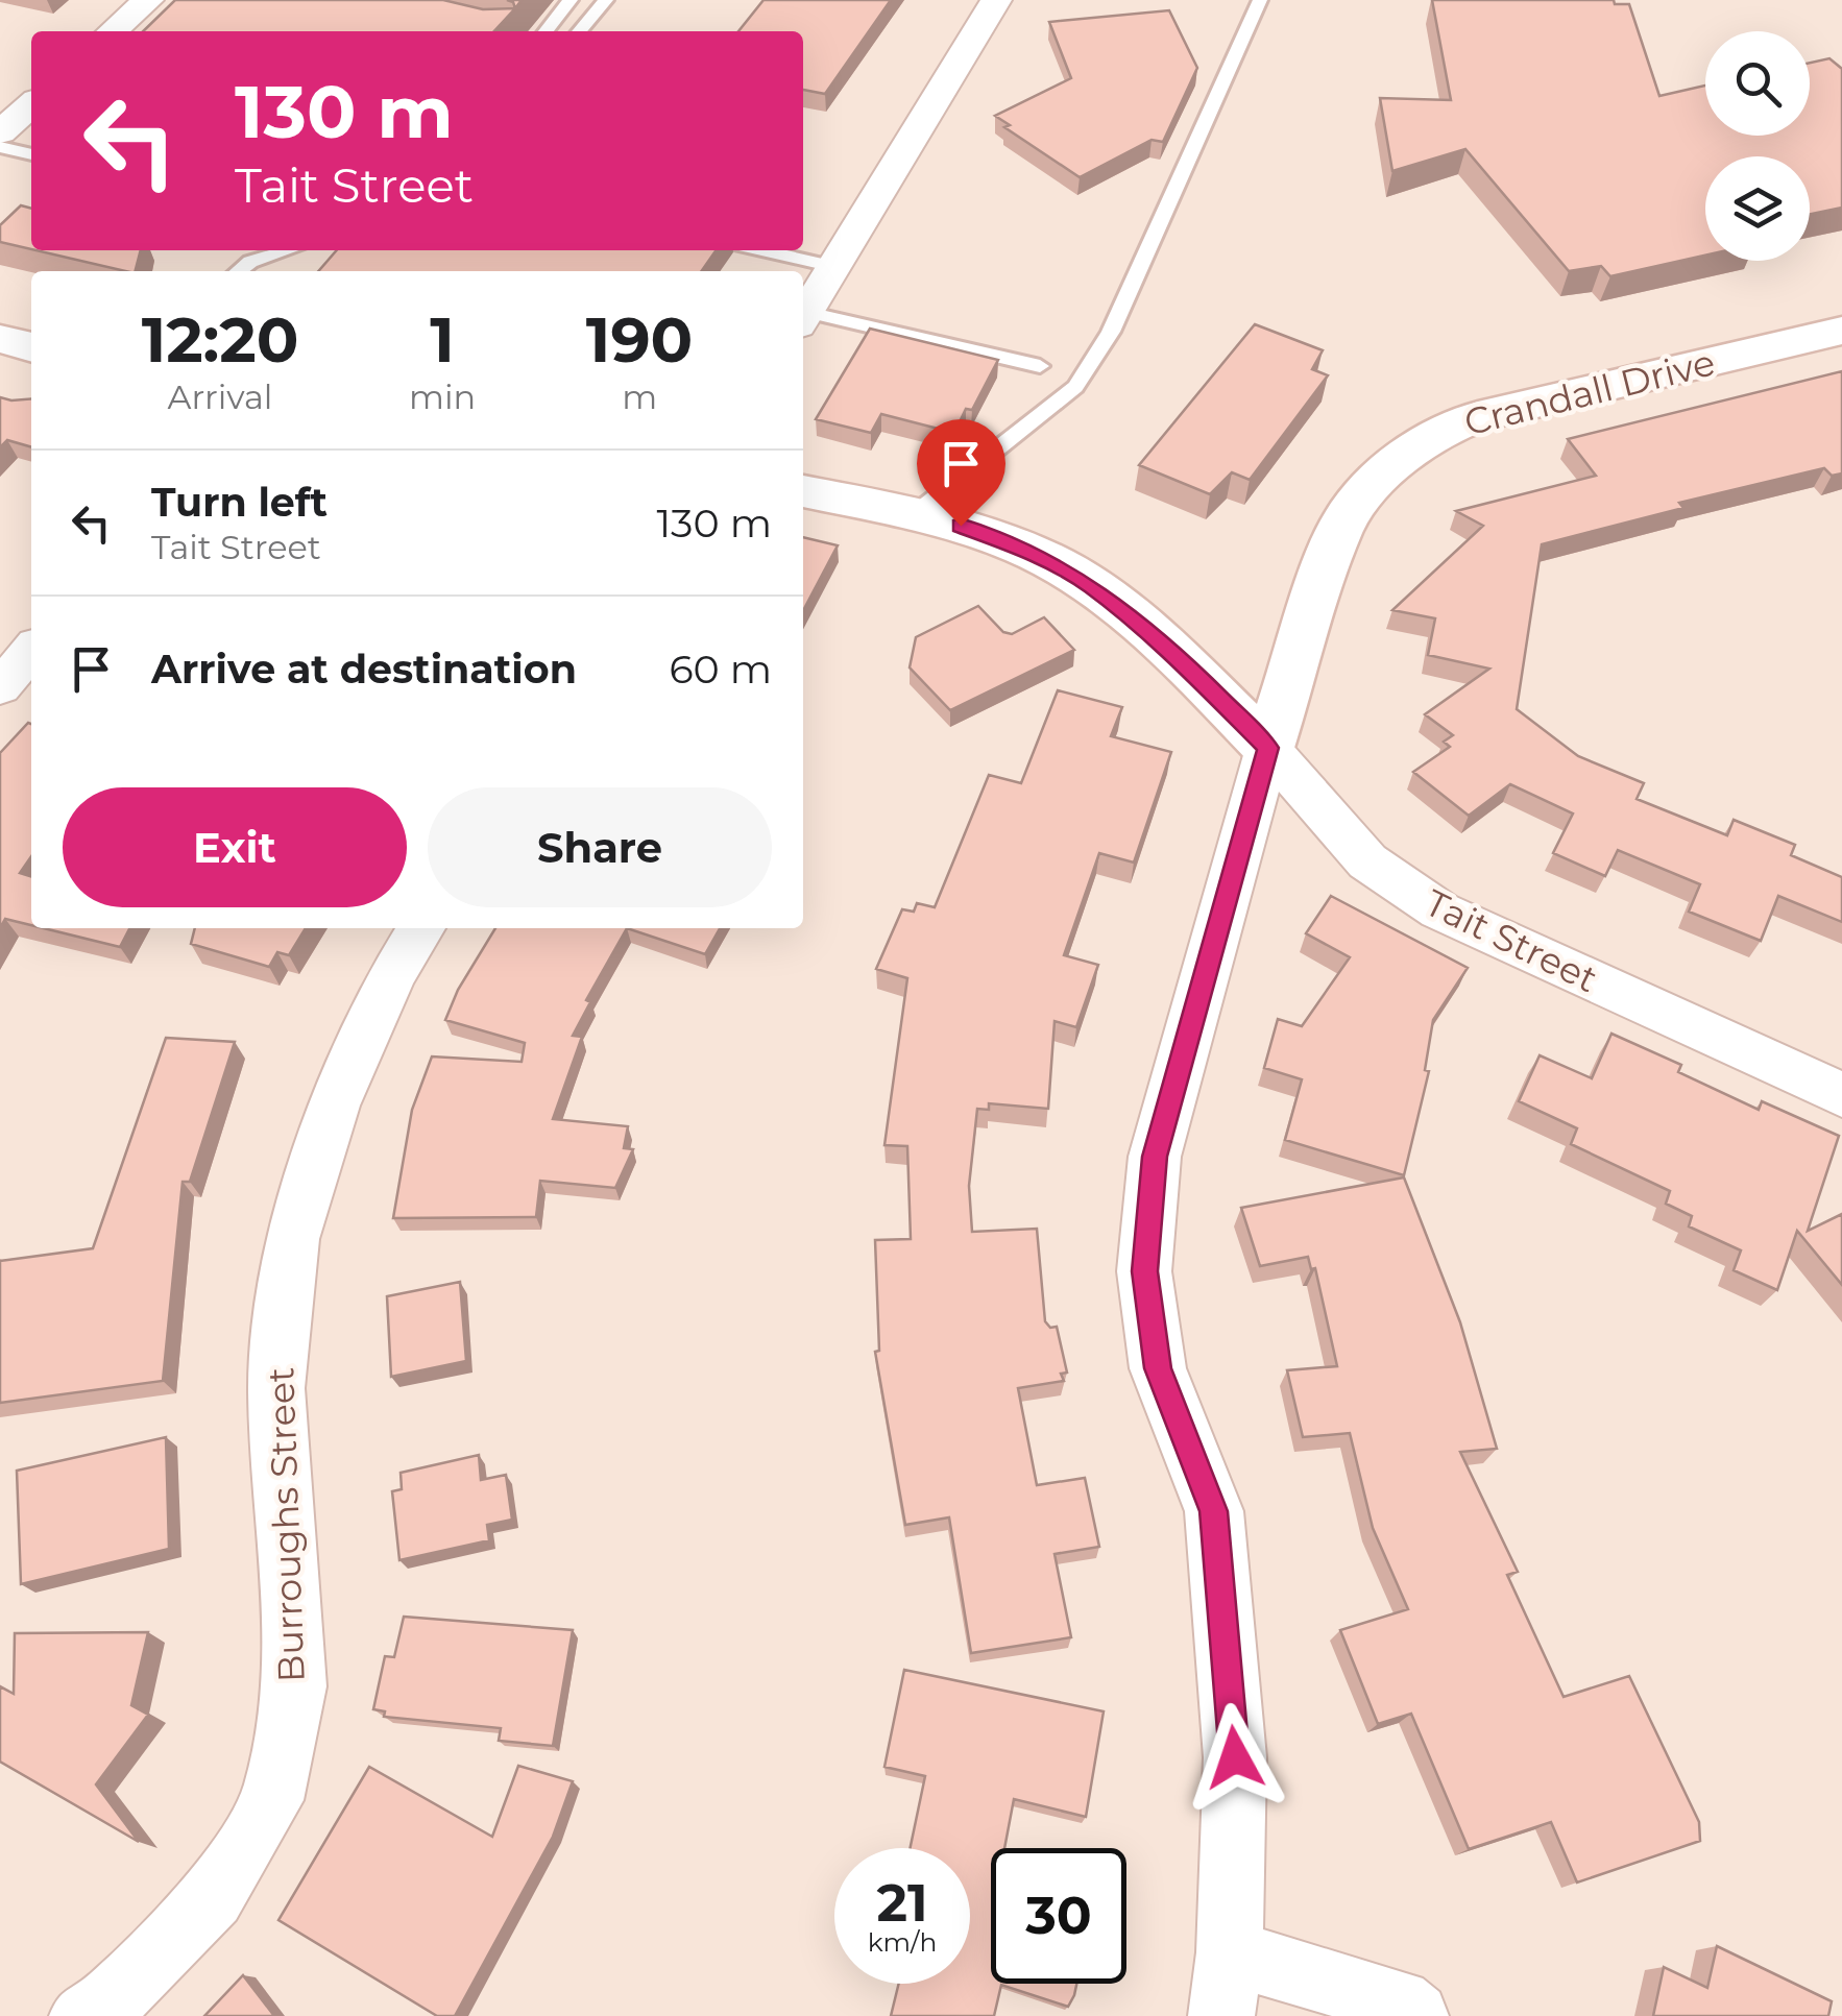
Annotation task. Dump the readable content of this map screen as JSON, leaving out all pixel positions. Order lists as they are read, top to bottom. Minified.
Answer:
{"streets":{"street":["Crandall Drive","Tait Street","Burroughs Street"]},"crossings":[["Crandall Drive","Tait Street"]],"page":{"turn":["130 m","Tait Street"],"eta":["12:20","Arrival","1","min","190","m"],"list":[{"name":"Turn left","note":"Tait Street","value":"130 m"},{"name":"Arrive at destination","value":"60 m"}],"buttons":["Exit","Share"],"speed":"21 km/h","limit":"30"}}
